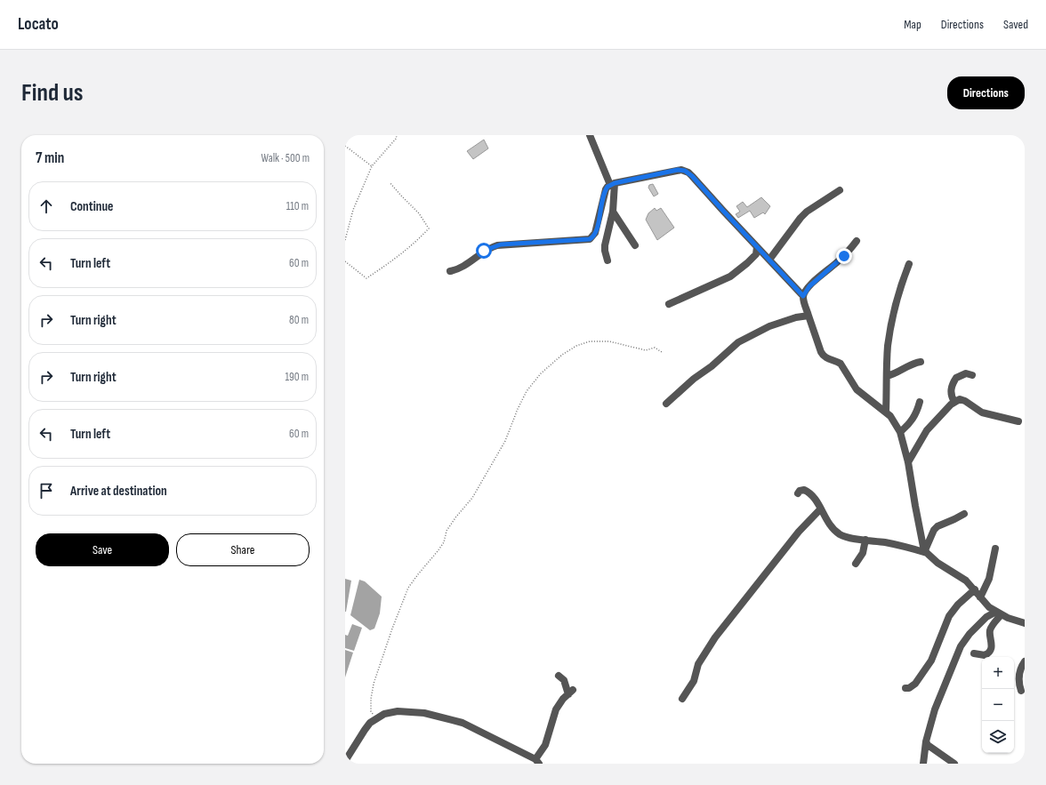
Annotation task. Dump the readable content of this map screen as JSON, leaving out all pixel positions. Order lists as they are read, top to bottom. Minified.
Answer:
{"page":{"header":"Locato","nav":["Map","Directions","Saved"],"buttons":["Directions",["Save","Share"]],"title":"Find us","heading":["7 min","Walk · 500 m"],"list":[["Continue","110 m"],["Turn left","60 m"],["Turn right","80 m"],["Turn right","190 m"],["Turn left","60 m"],"Arrive at destination"],"map_buttons":["+","−"]}}
